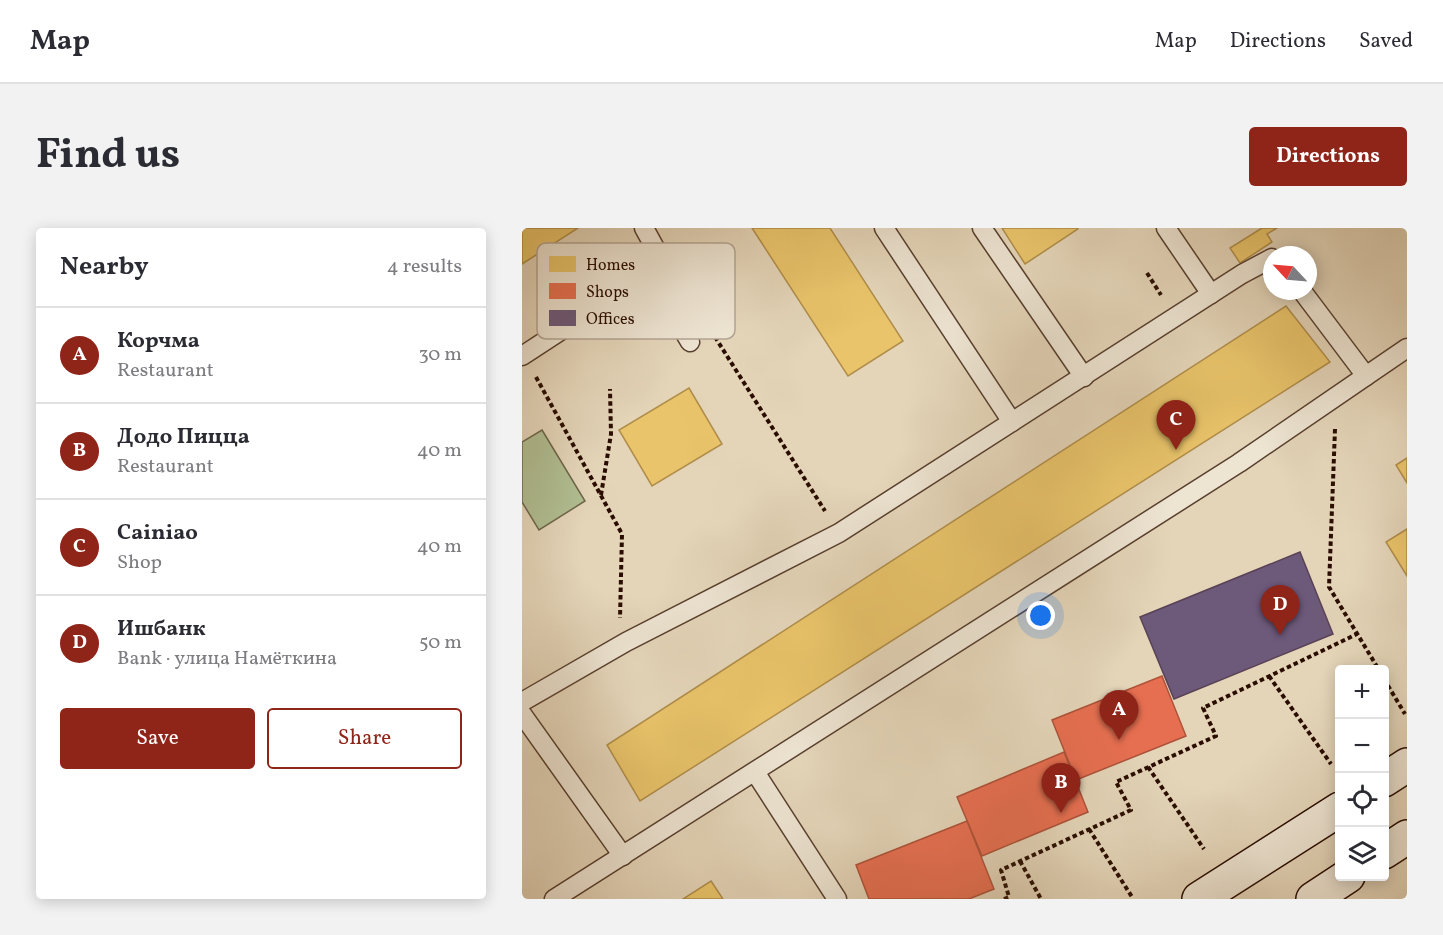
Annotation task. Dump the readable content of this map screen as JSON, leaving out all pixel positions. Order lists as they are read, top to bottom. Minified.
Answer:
{"legend":["Homes","Shops","Offices"],"north":"top left","page":{"header":"Map","nav":["Map","Directions","Saved"],"title":"Find us","buttons":["Directions",["Save","Share"]],"heading":["Nearby","4 results"],"list":[{"mark":"A","name":"Корчма","note":"Restaurant","value":"30 m"},{"mark":"B","name":"Додо Пицца","note":"Restaurant","value":"40 m"},{"mark":"C","name":"Cainiao","note":"Shop","value":"40 m"},{"mark":"D","name":"Ишбанк","note":"Bank · улица Намёткина","value":"50 m"}],"pins":["C","D","A","B"],"map_buttons":["+","−"]}}
